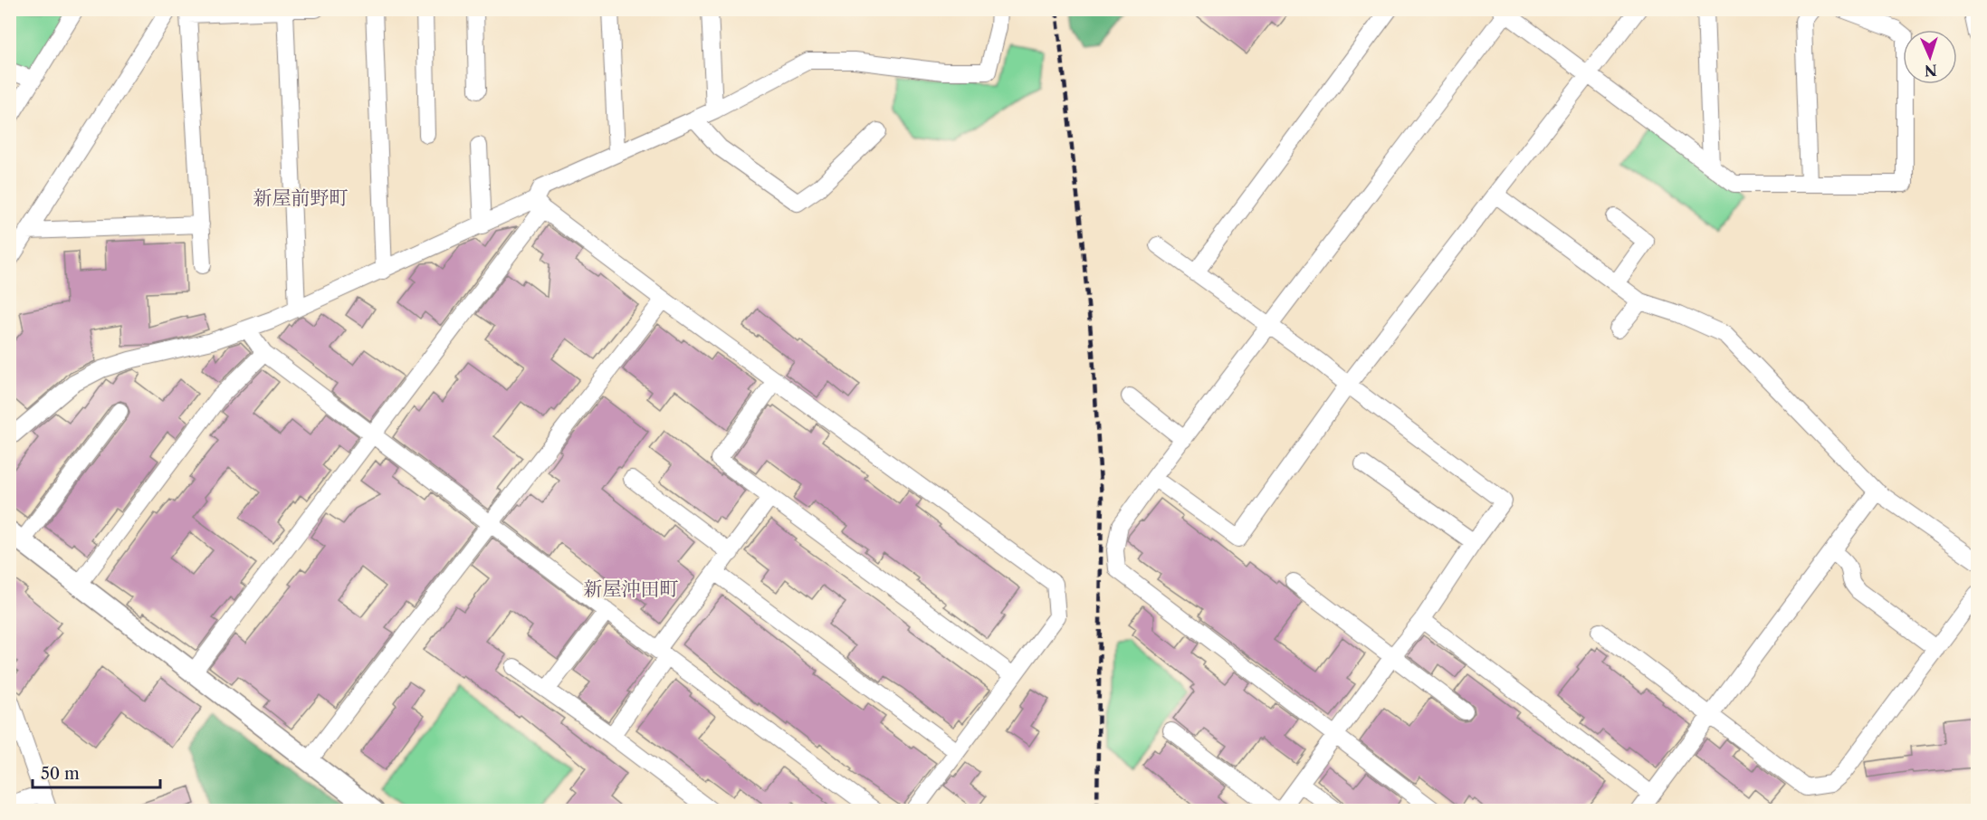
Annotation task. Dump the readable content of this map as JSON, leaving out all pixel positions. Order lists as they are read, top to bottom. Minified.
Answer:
{"districts":["新屋前野町","新屋沖田町"],"scale_bar":"50 m","north":"bottom"}
